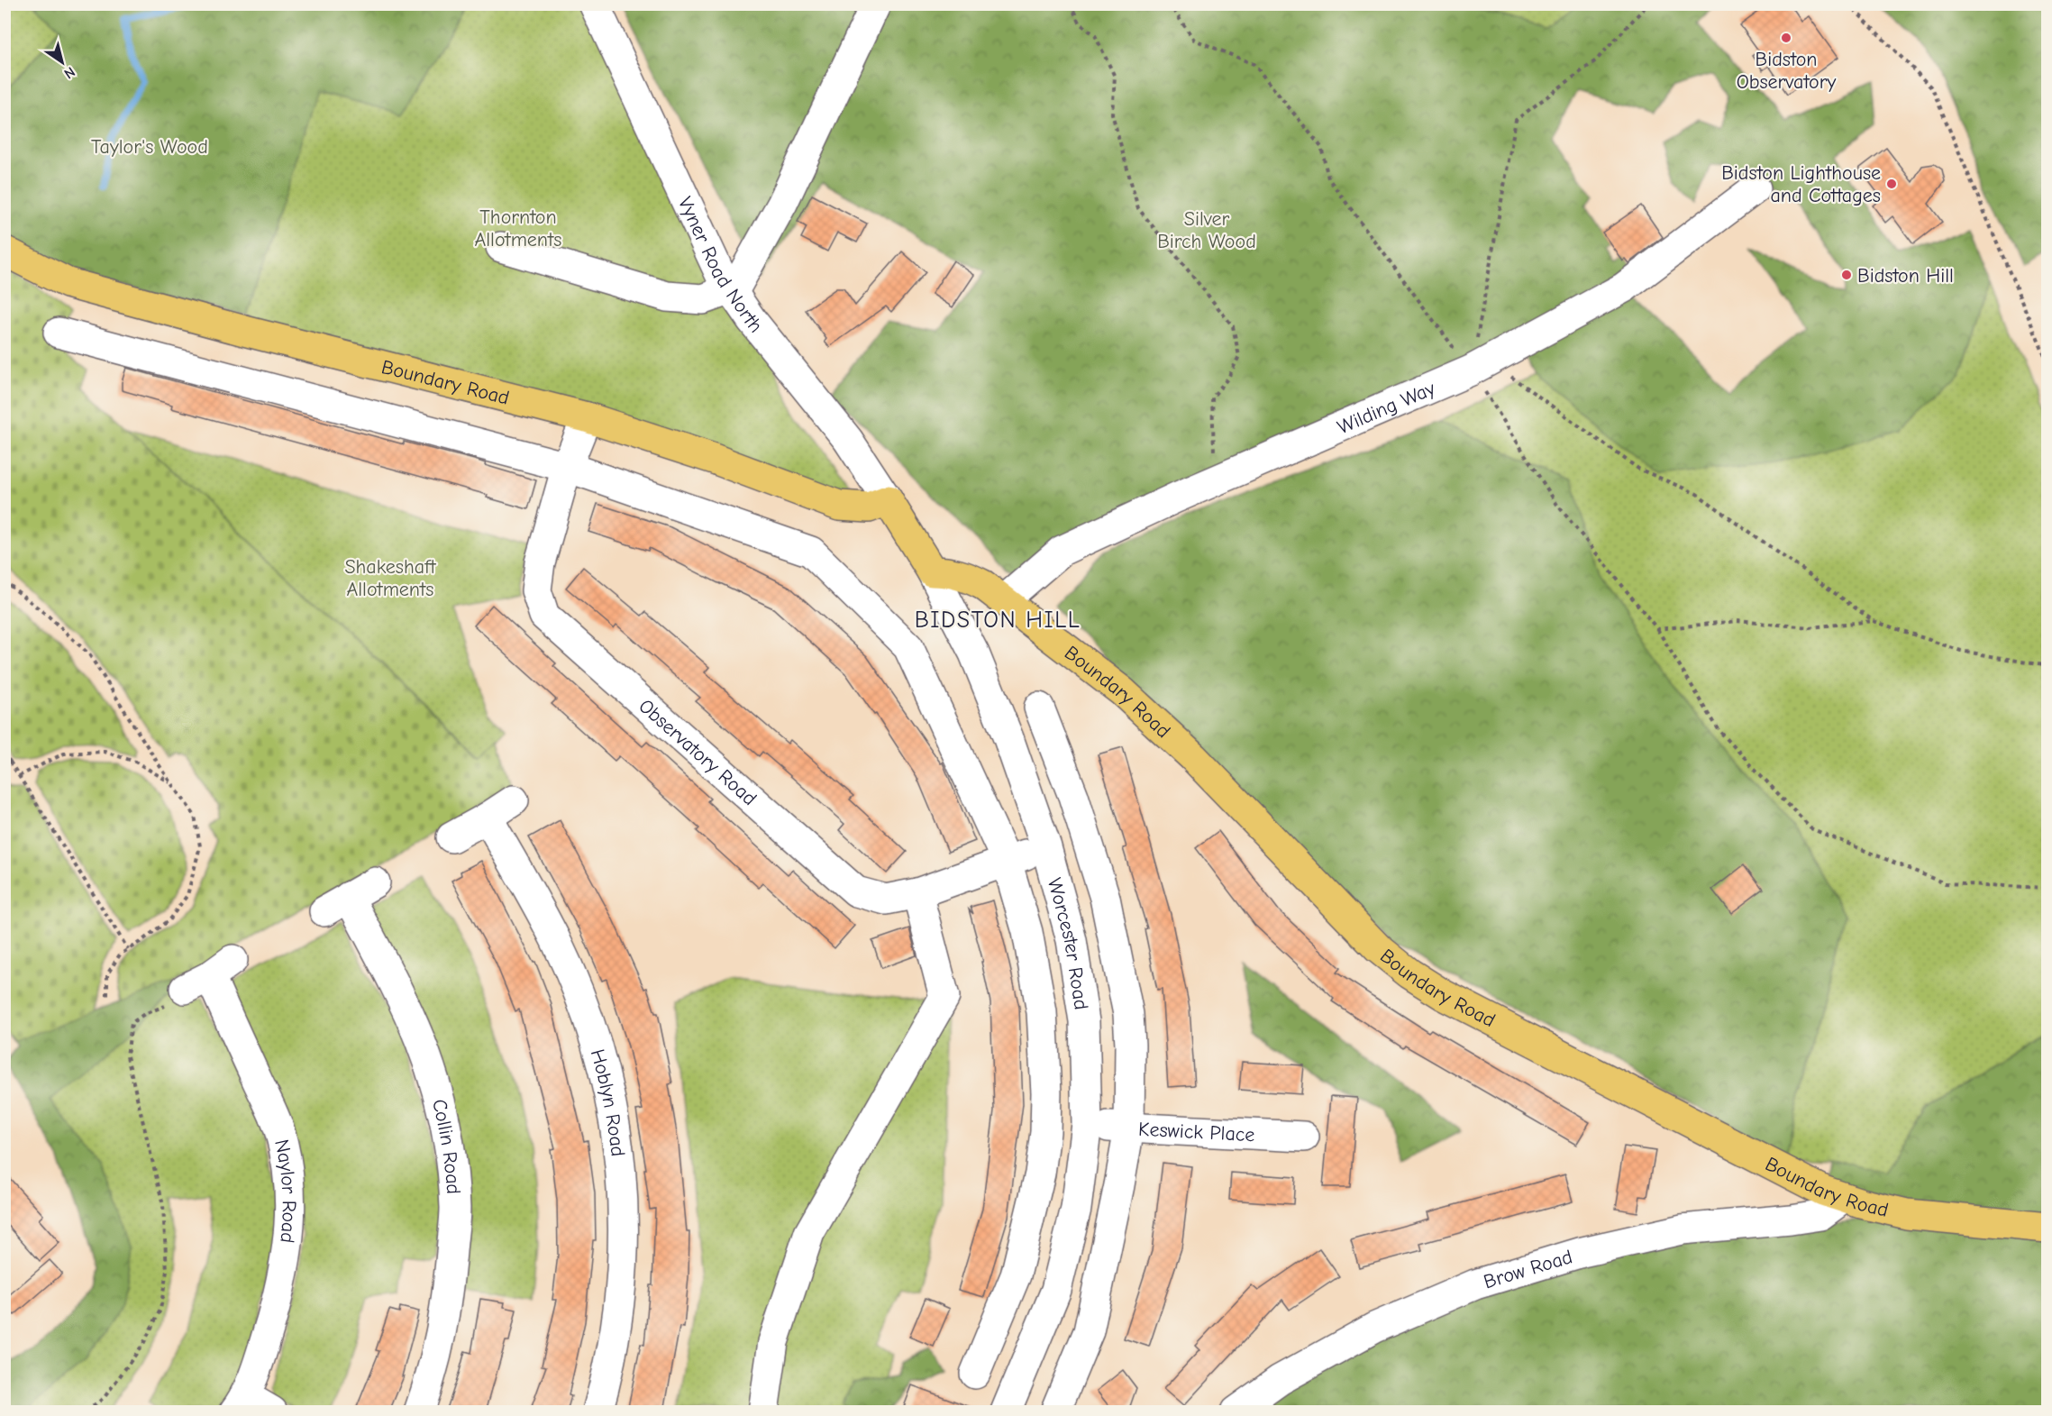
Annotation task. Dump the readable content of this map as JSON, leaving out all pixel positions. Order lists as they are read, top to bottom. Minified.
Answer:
{"streets":{"main road":["Boundary Road","Worcester Road"],"street":["Vyner Road North","Wilding Way","Observatory Road","Hoblyn Road","Keswick Place","Collin Road","Naylor Road","Brow Road"]},"crossings":[["Vyner Road North","Boundary Road"],["Vyner Road North","Worcester Road"],["Boundary Road","Wilding Way"],["Boundary Road","Observatory Road"],["Boundary Road","Worcester Road"],["Boundary Road","Brow Road"],["Observatory Road","Worcester Road"],["Worcester Road","Keswick Place"]],"districts":["BIDSTON HILL"],"parks":["Taylor's Wood","Thornton Allotments","Silver Birch Wood","Shakeshaft Allotments"],"places":["Bidston Observatory","Bidston Lighthouse and Cottages","Bidston Hill"],"north":"bottom right"}
